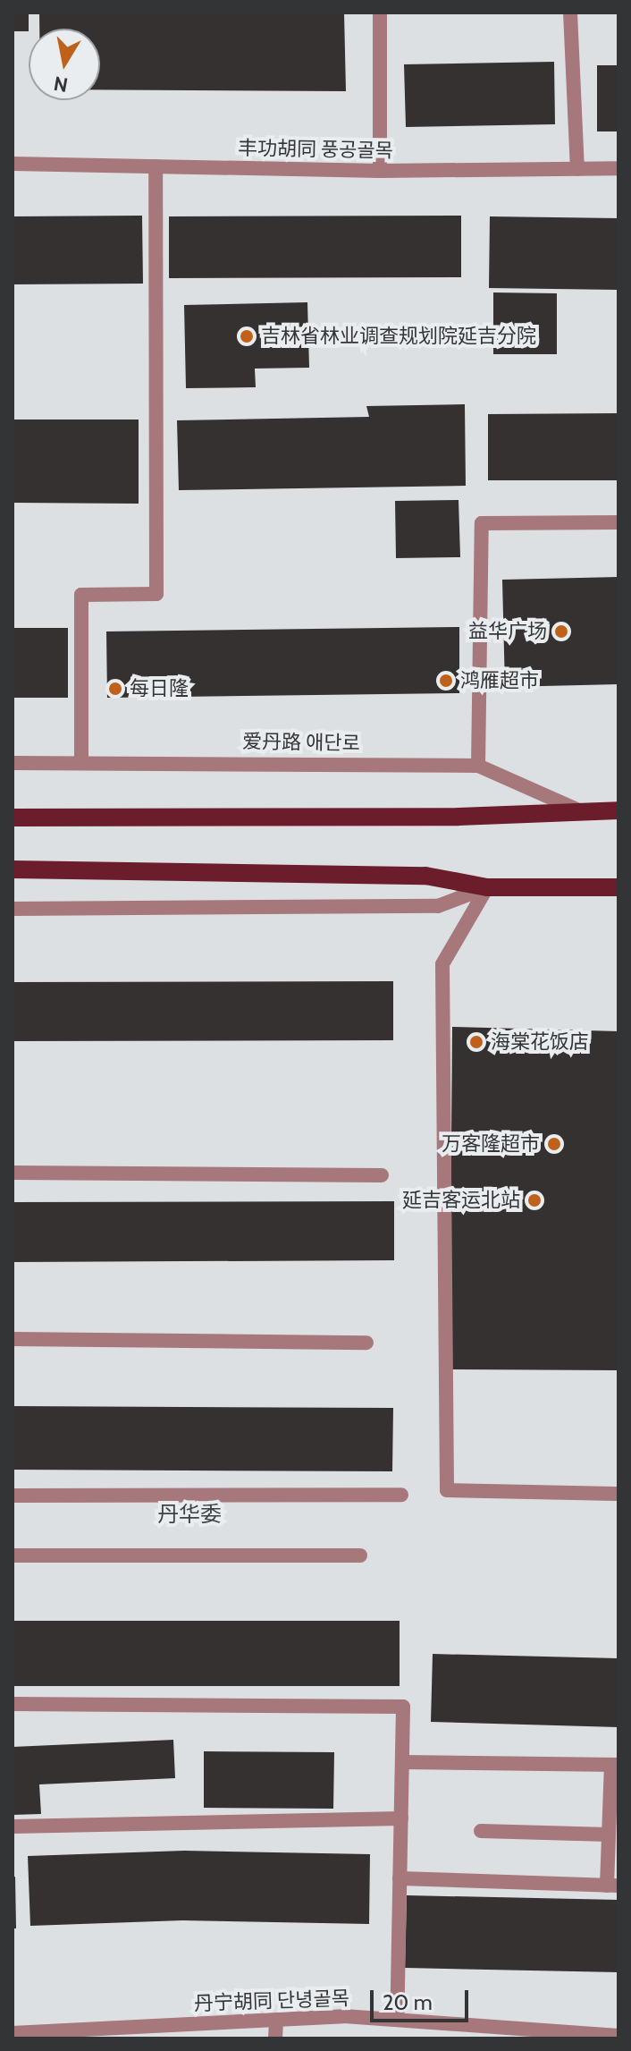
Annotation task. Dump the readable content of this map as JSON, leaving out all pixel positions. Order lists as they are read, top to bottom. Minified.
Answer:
{"streets":{"main road":["爱丹路 애단로"],"street":["丰功胡同 풍공골목","丹宁胡同 단녕골목"]},"districts":["丹华委"],"places":["吉林省林业调查规划院延吉分院","益华广场","鸿雁超市","每日隆","海棠花饭店","万客隆超市","延吉客运北站"],"scale_bar":"20 m","north":"bottom"}
